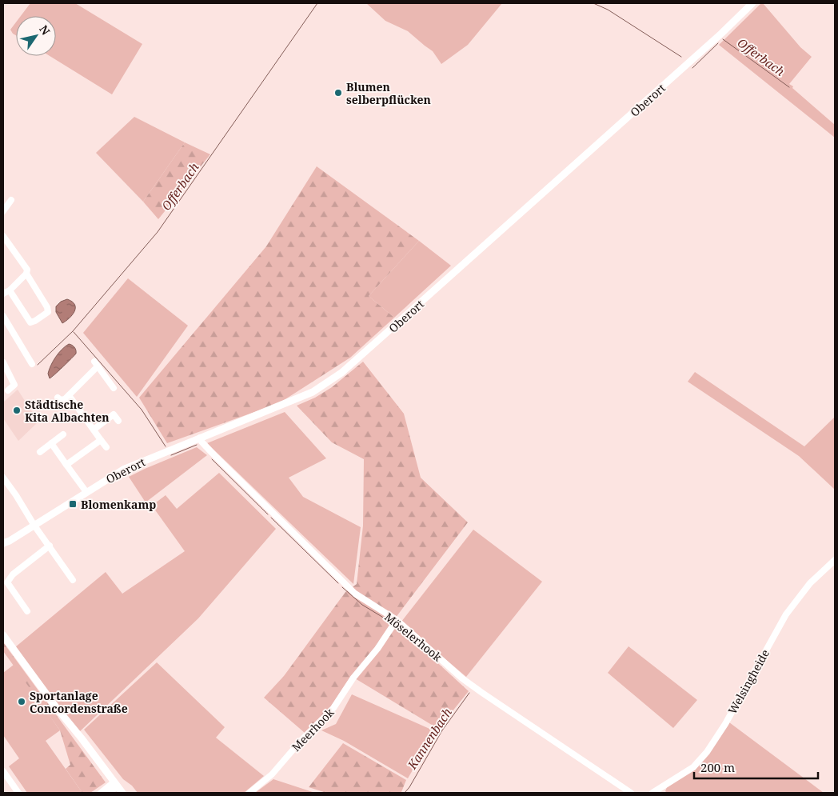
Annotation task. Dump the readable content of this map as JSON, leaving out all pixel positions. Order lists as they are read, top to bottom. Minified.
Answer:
{"streets":{"main road":["Oberort"],"street":["Möselerhook","Welsingheide","Meerhook"]},"crossings":[["Oberort","Möselerhook"],["Möselerhook","Meerhook"]],"water":["Offerbach","Kannenbach"],"places":{"other":["Blumen selberpflücken","Städtische Kita Albachten","Sportanlage Concordenstraße"],"transit":["Blomenkamp"]},"scale_bar":"200 m","north":"top right"}
